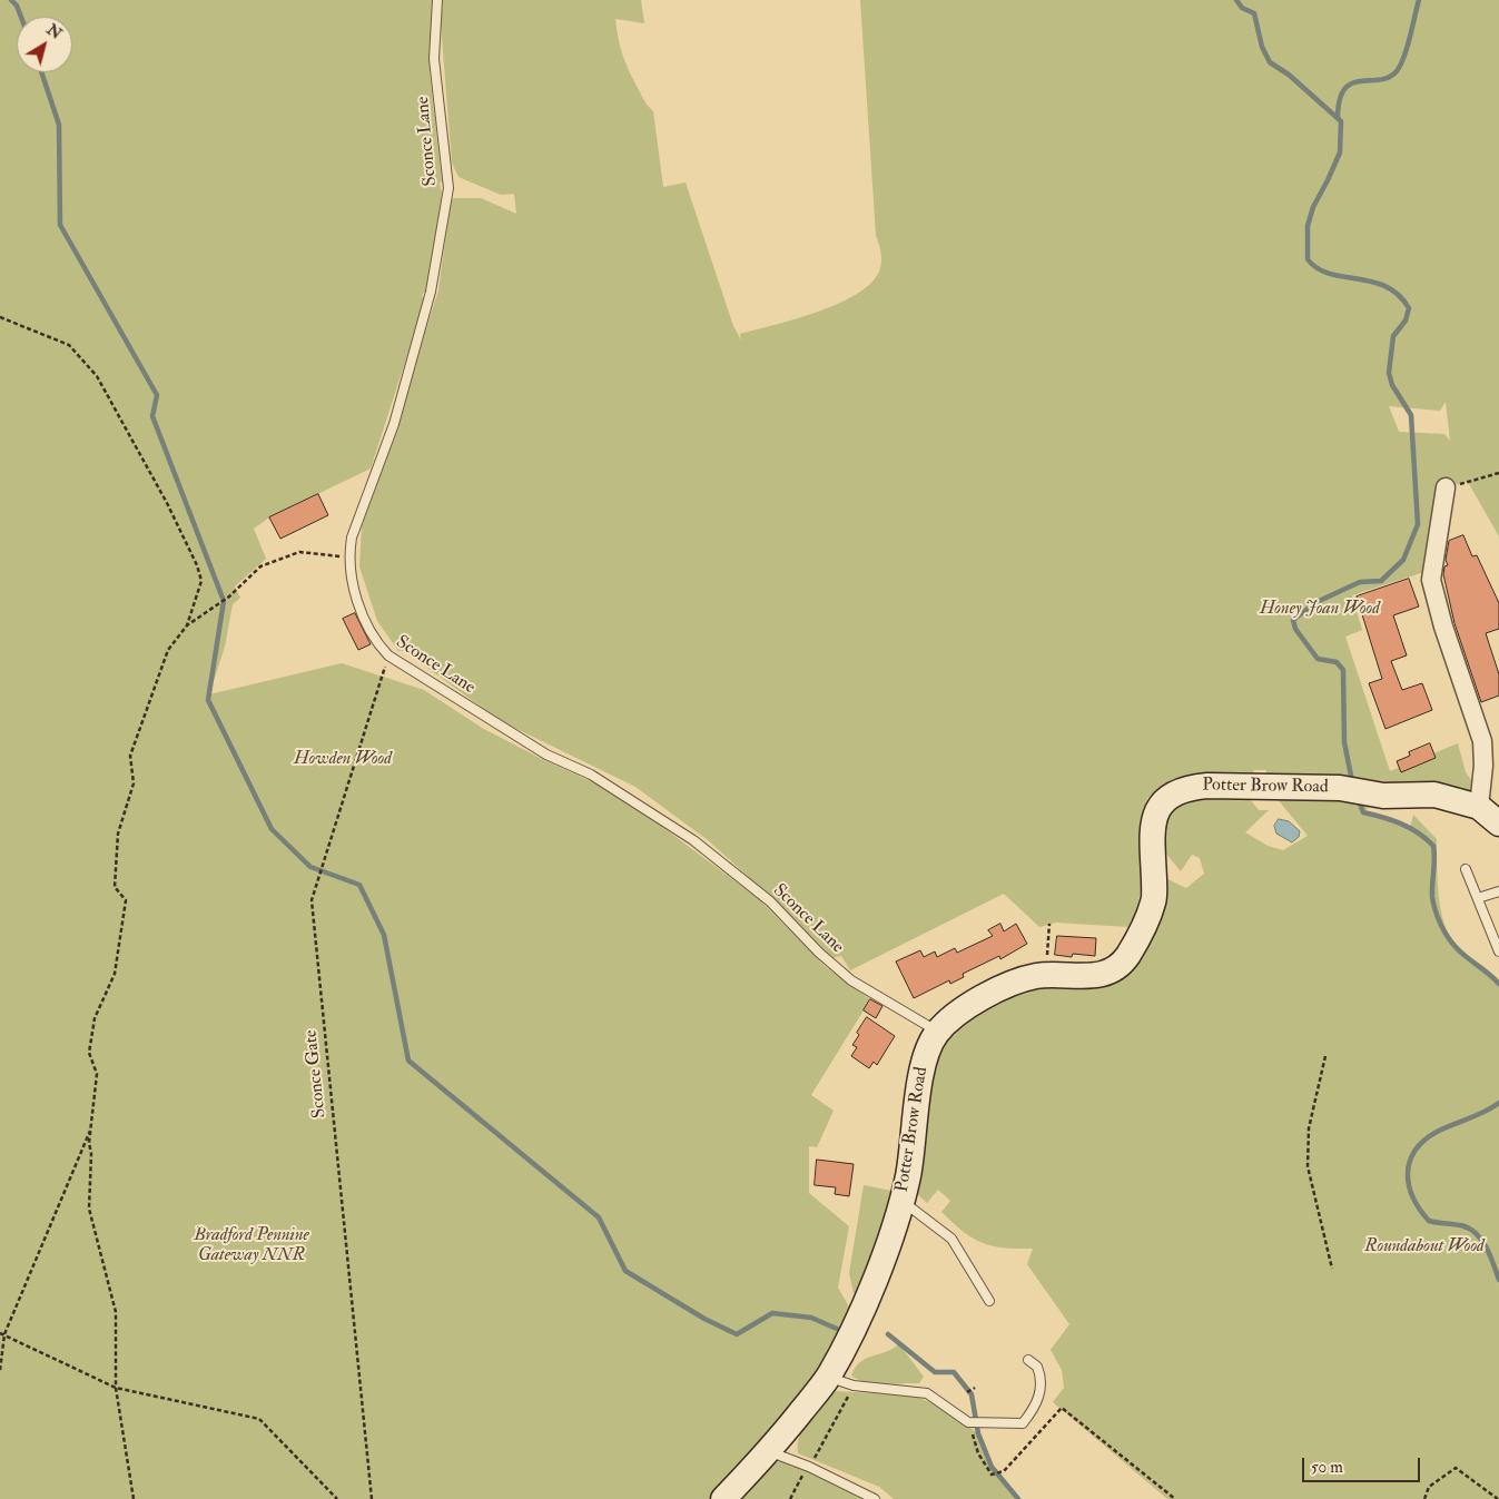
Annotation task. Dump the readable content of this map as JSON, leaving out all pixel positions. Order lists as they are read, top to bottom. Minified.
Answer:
{"streets":{"street":["Potter Brow Road"],"lane":["Sconce Lane"],"path":["Sconce Gate"]},"crossings":[["Sconce Lane","Potter Brow Road"],["Sconce Lane","Sconce Gate"]],"parks":["Honey Joan Wood","Howden Wood","Bradford Pennine Gateway NNR","Roundabout Wood"],"scale_bar":"50 m","north":"top right"}
